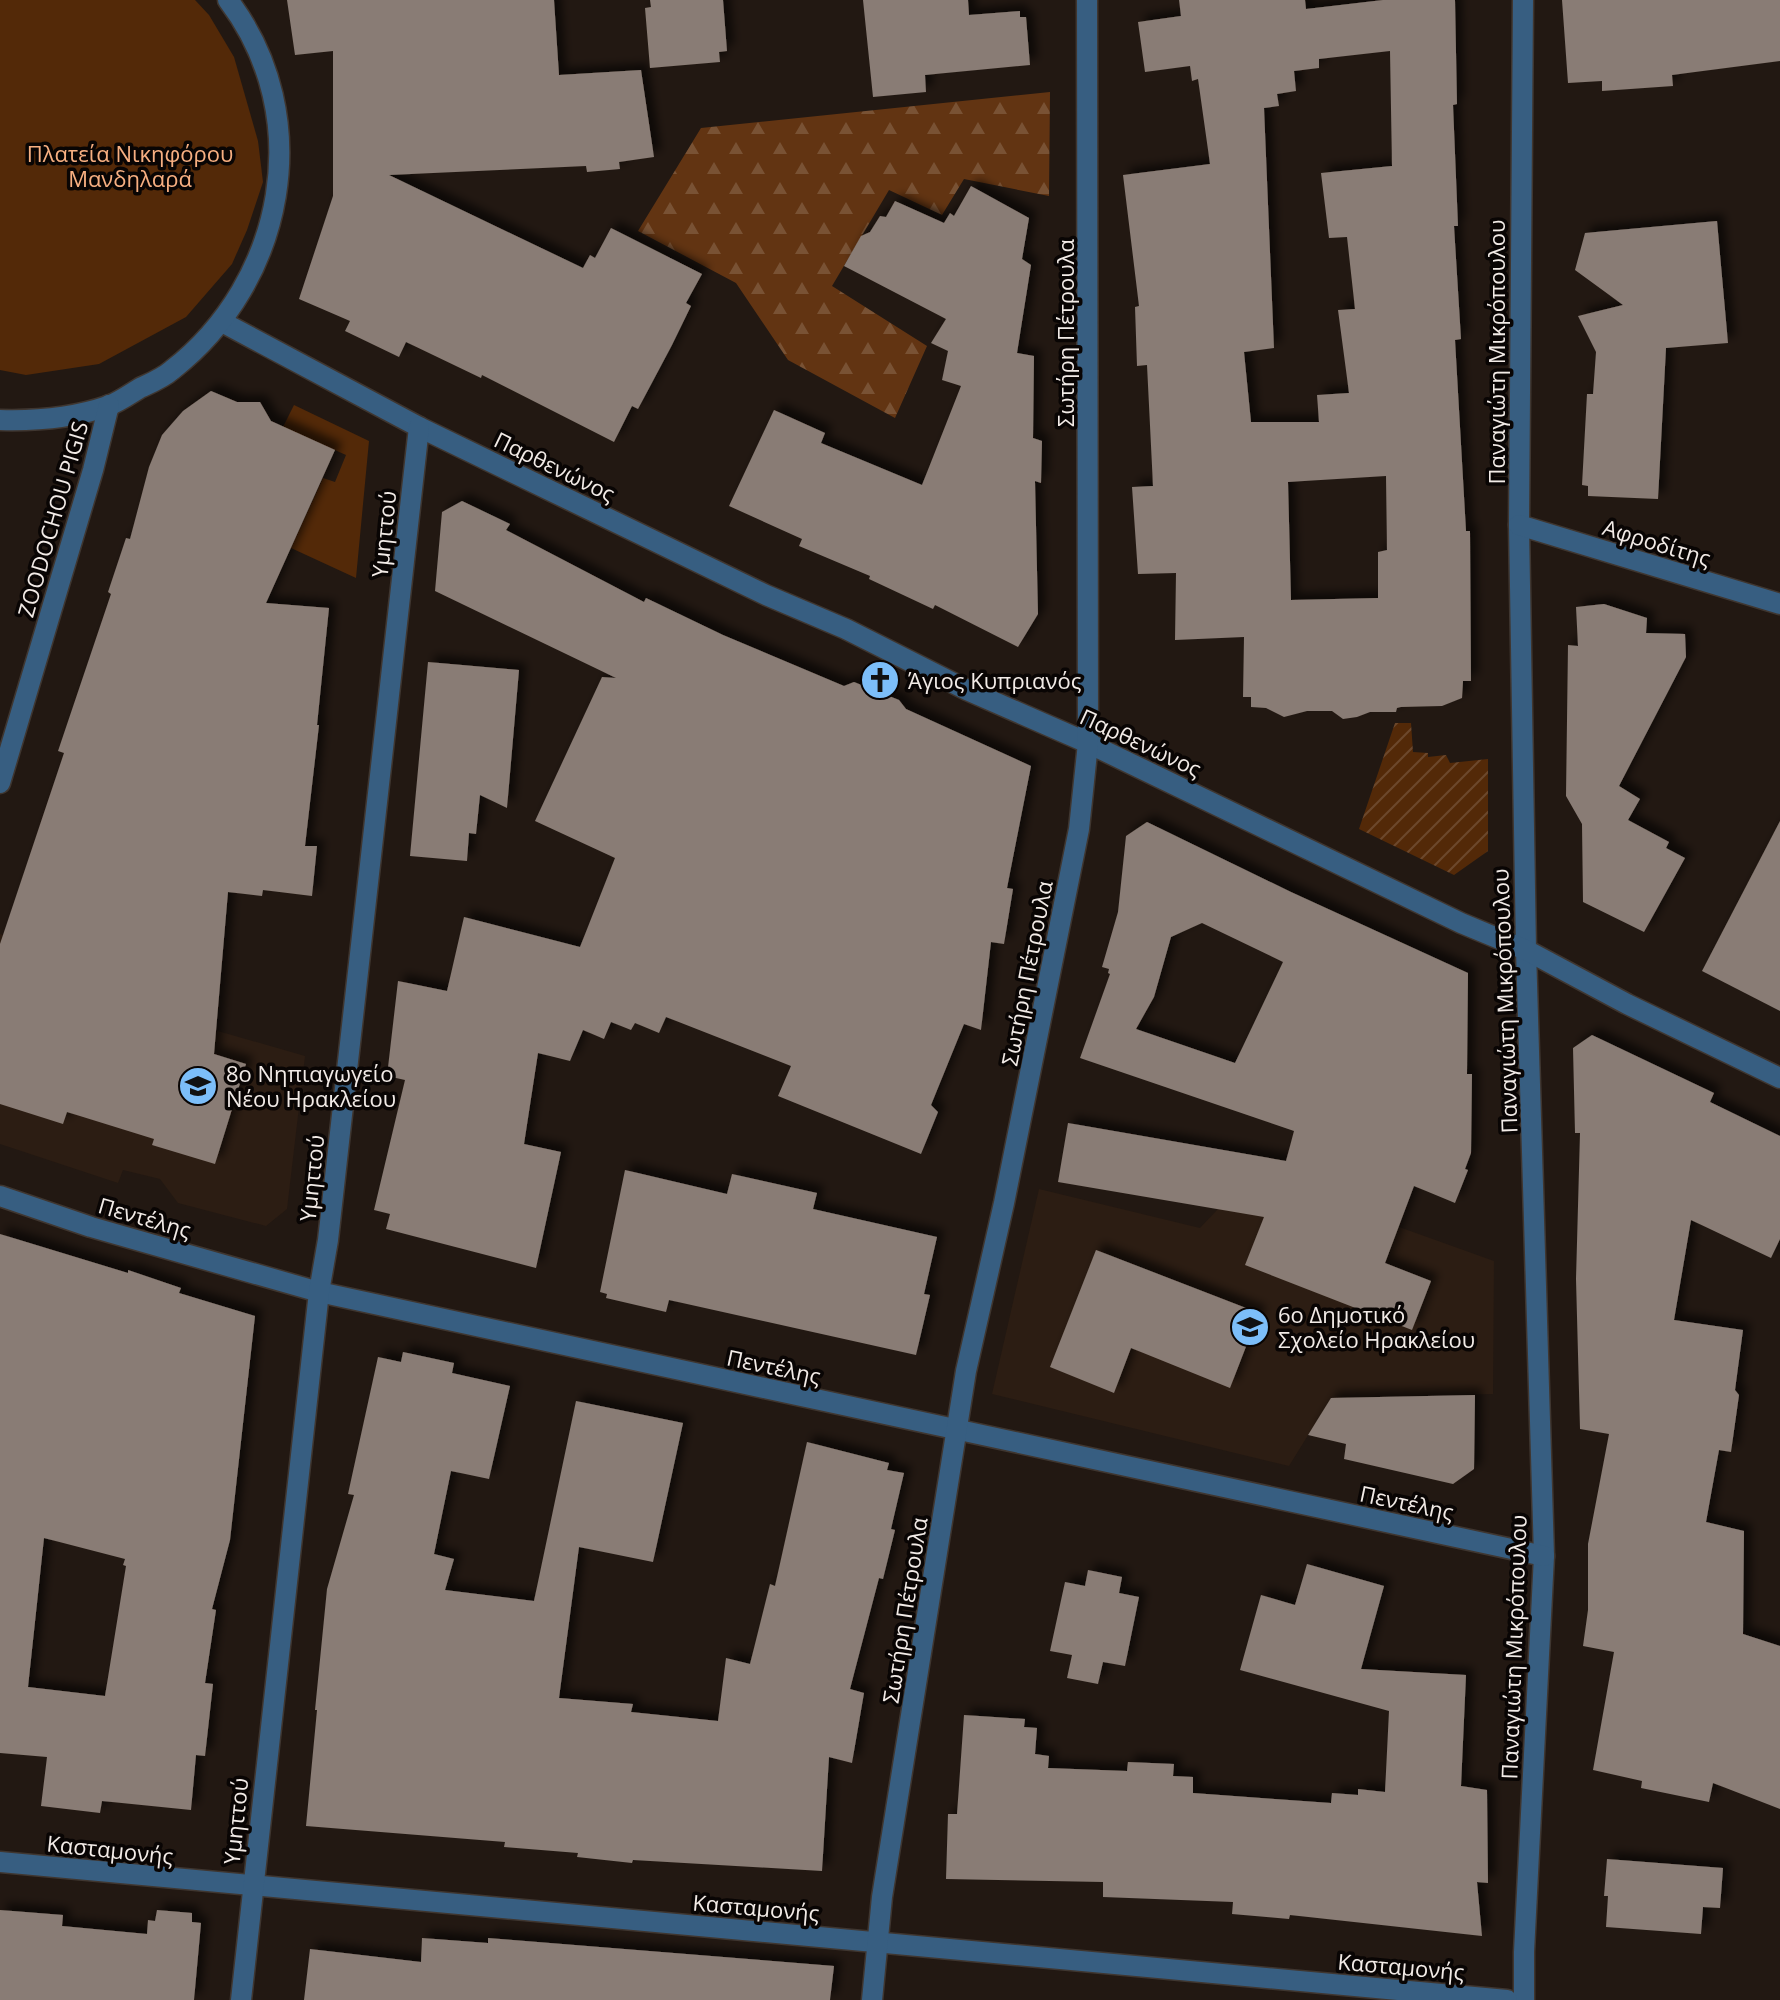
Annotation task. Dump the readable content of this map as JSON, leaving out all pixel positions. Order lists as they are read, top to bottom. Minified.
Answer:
{"streets":{"street":["Σωτήρη Πέτρουλα","Παναγιώτη Μικρόπουλου","Παρθενώνος","ZOODOCHOU PIGIS","Υμηττού","Αφροδίτης","Πεντέλης","Κασταμονής"]},"crossings":[["Σωτήρη Πέτρουλα","Παρθενώνος"],["Σωτήρη Πέτρουλα","Πεντέλης"],["Σωτήρη Πέτρουλα","Κασταμονής"],["Παναγιώτη Μικρόπουλου","Παρθενώνος"],["Παναγιώτη Μικρόπουλου","Αφροδίτης"],["Παναγιώτη Μικρόπουλου","Πεντέλης"],["Παρθενώνος","Υμηττού"],["Υμηττού","Πεντέλης"],["Υμηττού","Κασταμονής"]],"parks":["Πλατεία Νικηφόρου Μανδηλαρά"],"places":{"church":["Άγιος Κυπριανός"],"school or university":["8ο Νηπιαγωγείο Νέου Ηρακλείου","6ο Δημοτικό Σχολείο Ηρακλείου"]}}
